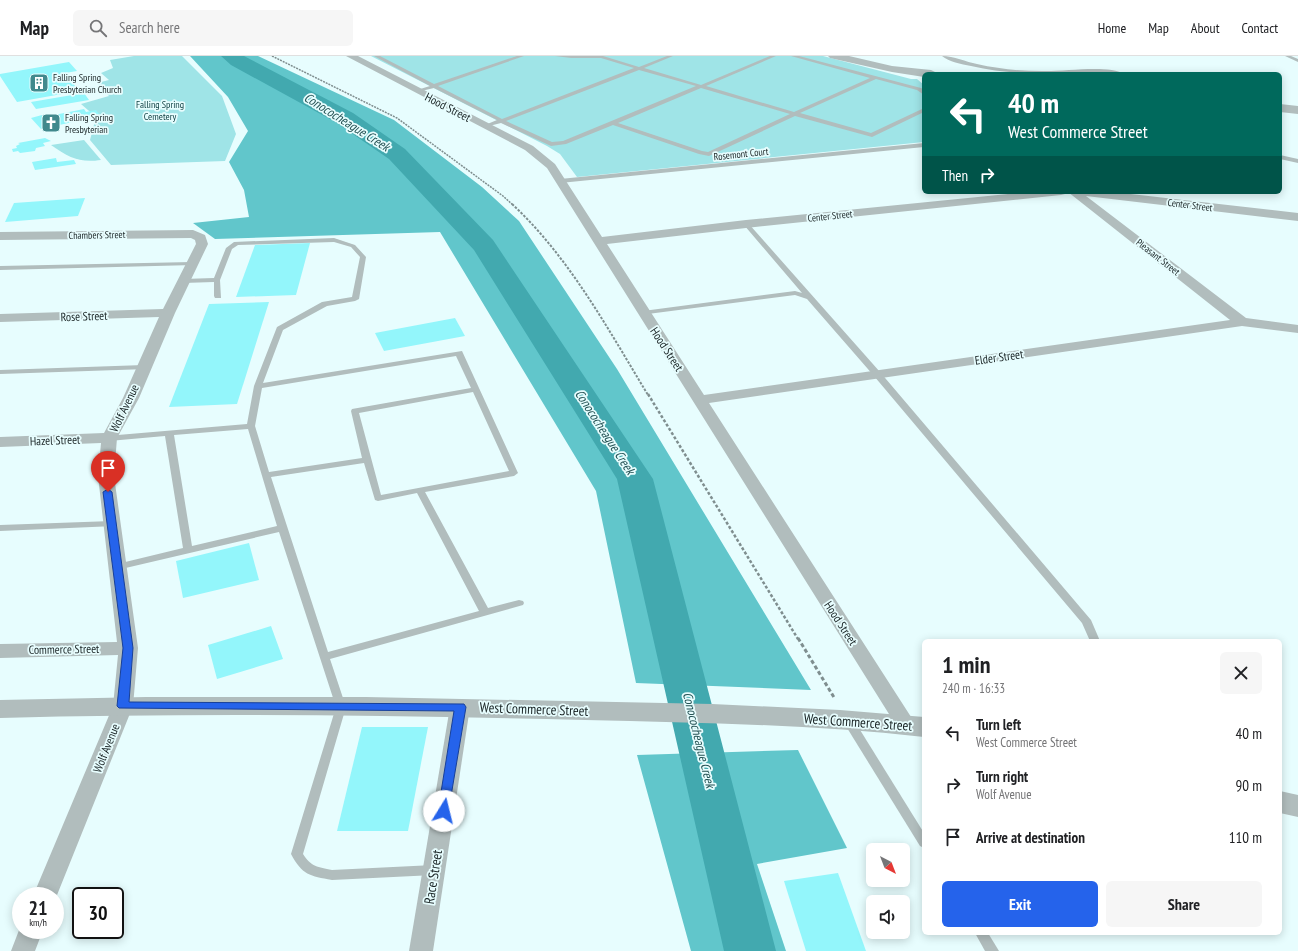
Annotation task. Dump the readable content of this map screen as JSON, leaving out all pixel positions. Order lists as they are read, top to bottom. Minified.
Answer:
{"streets":{"street":["Hood Street","Center Street","Chambers Street","Pleasant Street","Rose Street","Elder Street","Wolf Avenue","Hazel Street","Commerce Street","West Commerce Street","Race Street"],"lane":["Rosemont Court"]},"crossings":[["Hood Street","Rosemont Court"],["Hood Street","Center Street"],["Hood Street","Elder Street"],["Hood Street","West Commerce Street"],["Chambers Street","Wolf Avenue"],["Pleasant Street","Elder Street"],["Rose Street","Wolf Avenue"],["Wolf Avenue","Hazel Street"],["Wolf Avenue","Commerce Street"],["Wolf Avenue","West Commerce Street"],["West Commerce Street","Race Street"]],"water":["Conococheague Creek"],"parks":["Falling Spring Cemetery"],"places":{"building":["Falling Spring Presbyterian Church"],"church":["Falling Spring Presbyterian"]},"north":"bottom right","page":{"header":"Map","search":"Search here","nav":["Home","Map","About","Contact"],"turn":["40 m","West Commerce Street"],"then":"Then","heading":["1 min","240 m · 16:33"],"list":[{"name":"Turn left","note":"West Commerce Street","value":"40 m"},{"name":"Turn right","note":"Wolf Avenue","value":"90 m"},{"name":"Arrive at destination","value":"110 m"}],"buttons":["Exit","Share"],"speed":"21 km/h","limit":"30"}}
